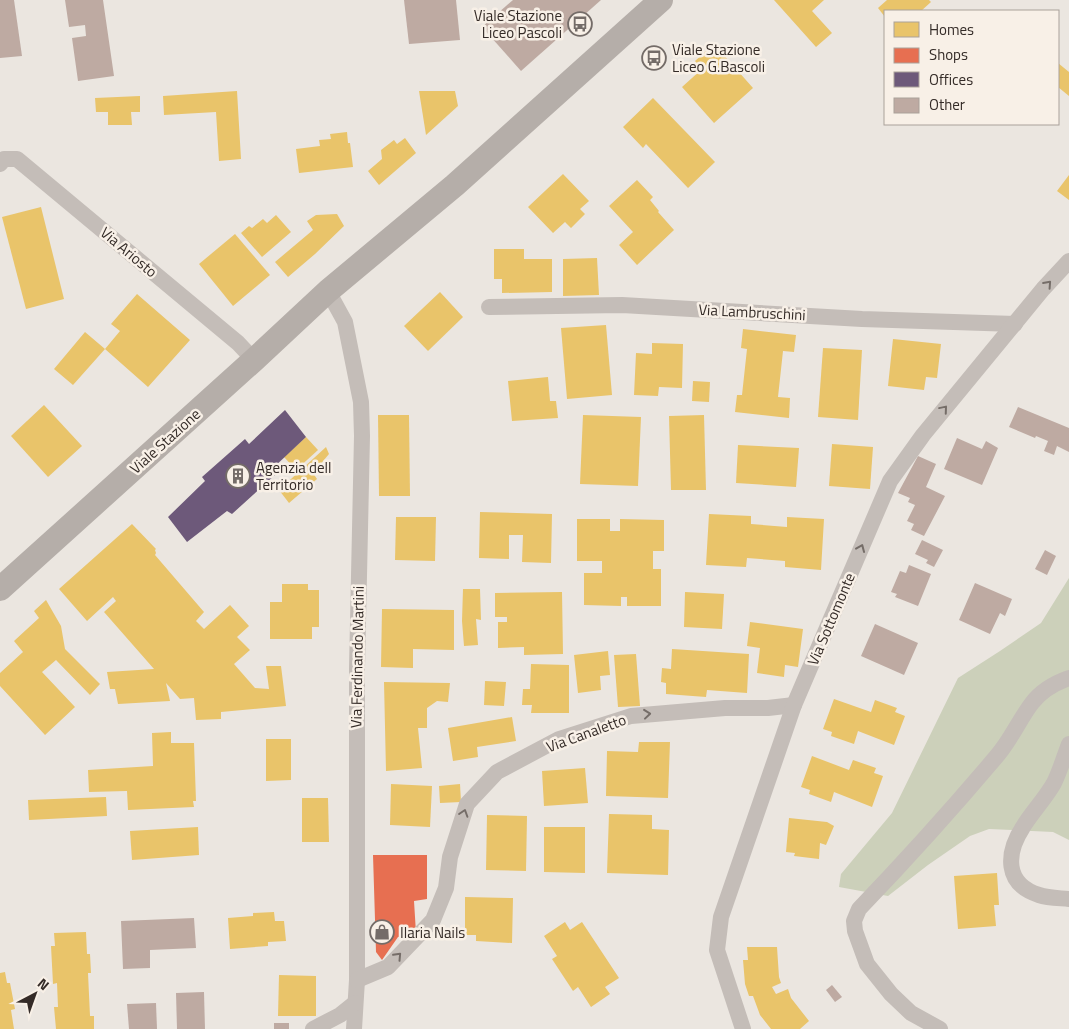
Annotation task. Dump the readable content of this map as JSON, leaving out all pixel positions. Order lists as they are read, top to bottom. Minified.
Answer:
{"streets":{"main road":["Viale Stazione"],"street":["Via Ariosto","Via Lambruschini","Via Sottomonte","Via Ferdinando Martini","Via Canaletto"]},"crossings":[["Via Ariosto","Viale Stazione"],["Via Lambruschini","Via Sottomonte"],["Viale Stazione","Via Ferdinando Martini"],["Via Sottomonte","Via Canaletto"],["Via Ferdinando Martini","Via Canaletto"]],"one_way":["Via Sottomonte","Via Canaletto"],"places":{"bus stop":["Viale Stazione Liceo Pascoli","Viale Stazione Liceo G.Bascoli"],"building":["Agenzia dell Territorio"],"shop":["Ilaria Nails"]},"legend":["Homes","Shops","Offices","Other"],"north":"top right"}
